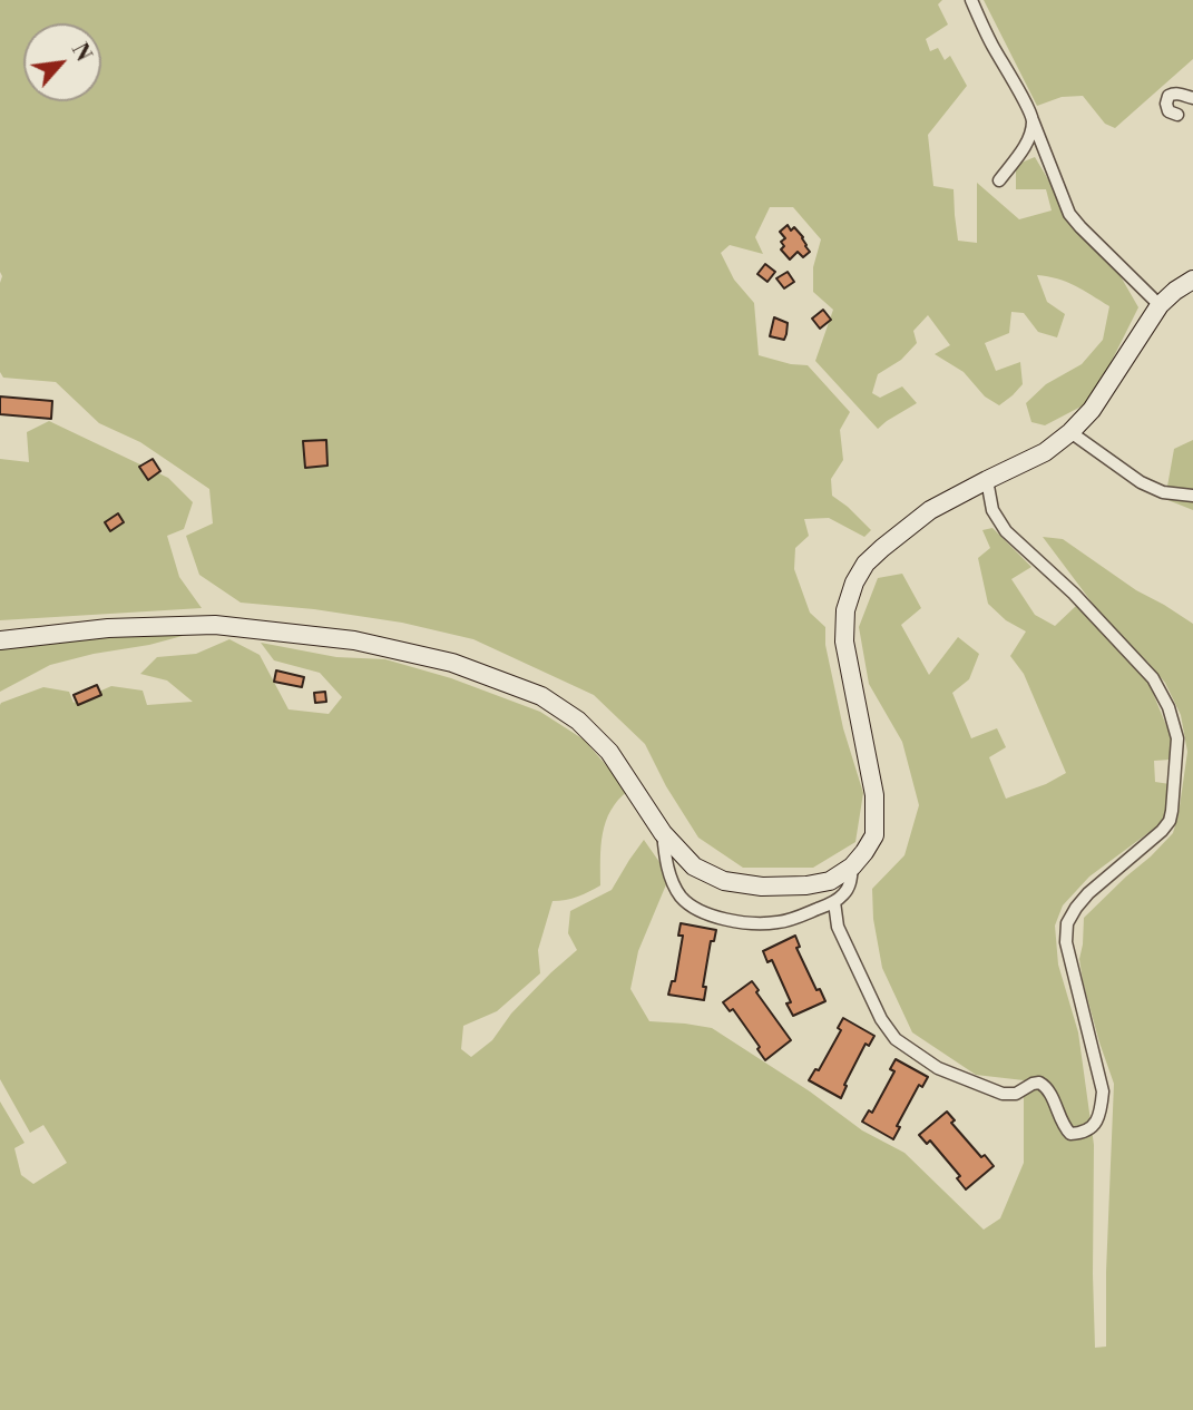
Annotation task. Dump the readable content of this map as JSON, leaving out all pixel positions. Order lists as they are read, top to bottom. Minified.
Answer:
{"north":"top right"}
